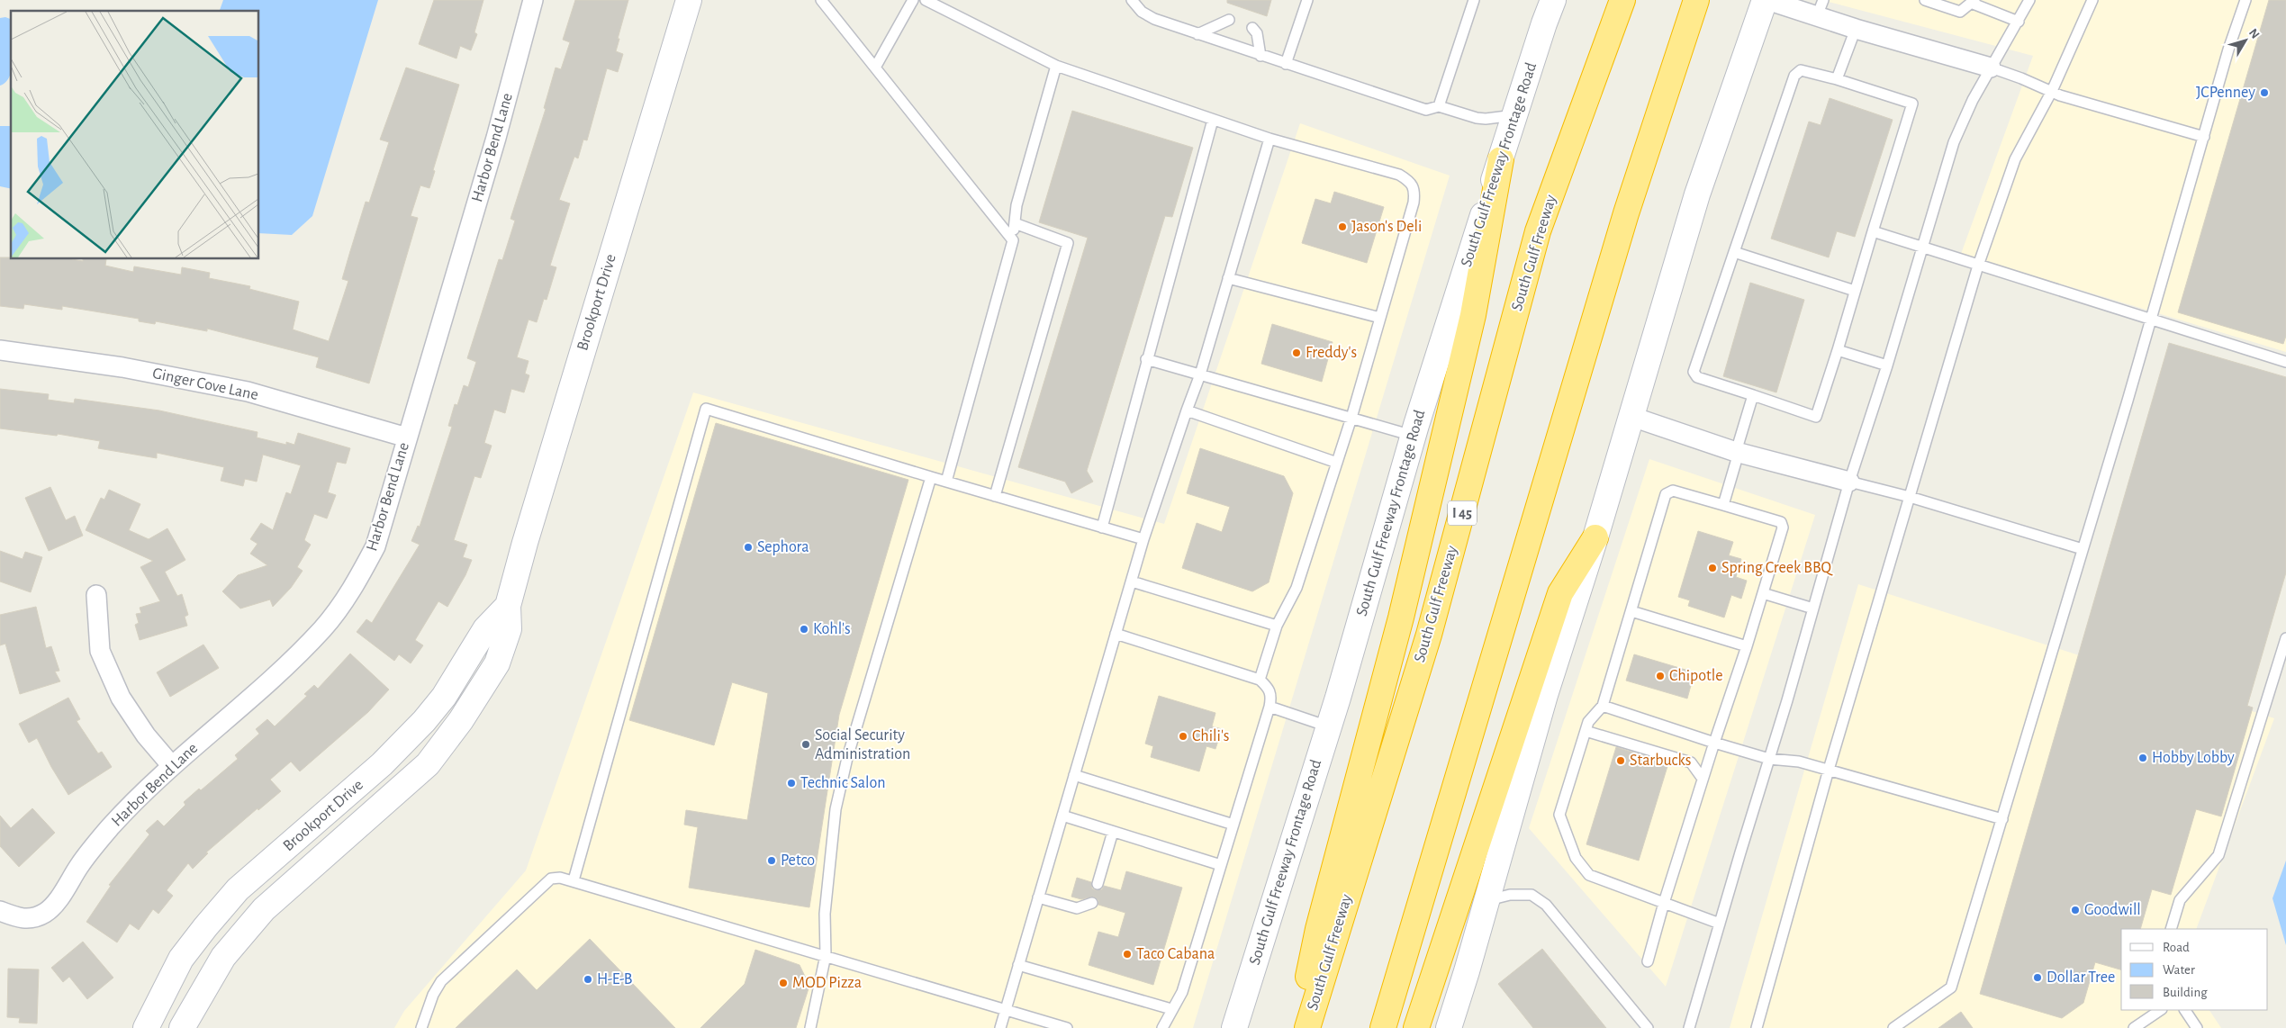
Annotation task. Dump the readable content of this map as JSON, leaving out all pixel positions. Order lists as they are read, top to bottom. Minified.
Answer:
{"streets":{"highway":["South Gulf Freeway","I 45"],"main road":["South Gulf Freeway Frontage Road","Brookport Drive"],"street":["Harbor Bend Lane","Ginger Cove Lane"]},"crossings":[["Harbor Bend Lane","Ginger Cove Lane"]],"places":["JCPenney","Jason's Deli","Freddy's","Sephora","Spring Creek BBQ","Kohl's","Chipotle","Chili's","Social Security Administration","Hobby Lobby","Starbucks","Technic Salon","Petco","Goodwill","Taco Cabana","Dollar Tree","H-E-B","MOD Pizza"],"legend":["Road","Water","Building"],"north":"top right"}
